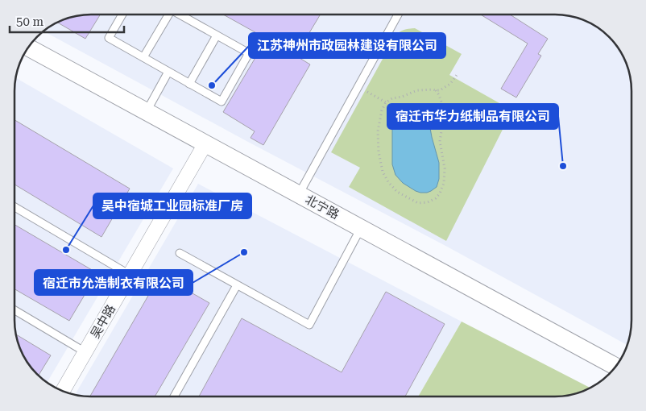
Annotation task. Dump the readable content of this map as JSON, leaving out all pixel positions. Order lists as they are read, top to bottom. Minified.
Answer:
{"streets":{"street":["北宁路","吴中路"]},"crossings":[["北宁路","吴中路"]],"places":["江苏神州市政园林建设有限公司","宿迁市华力纸制品有限公司","吴中宿城工业园标准厂房","宿迁市允浩制衣有限公司"],"scale_bar":"50 m"}
